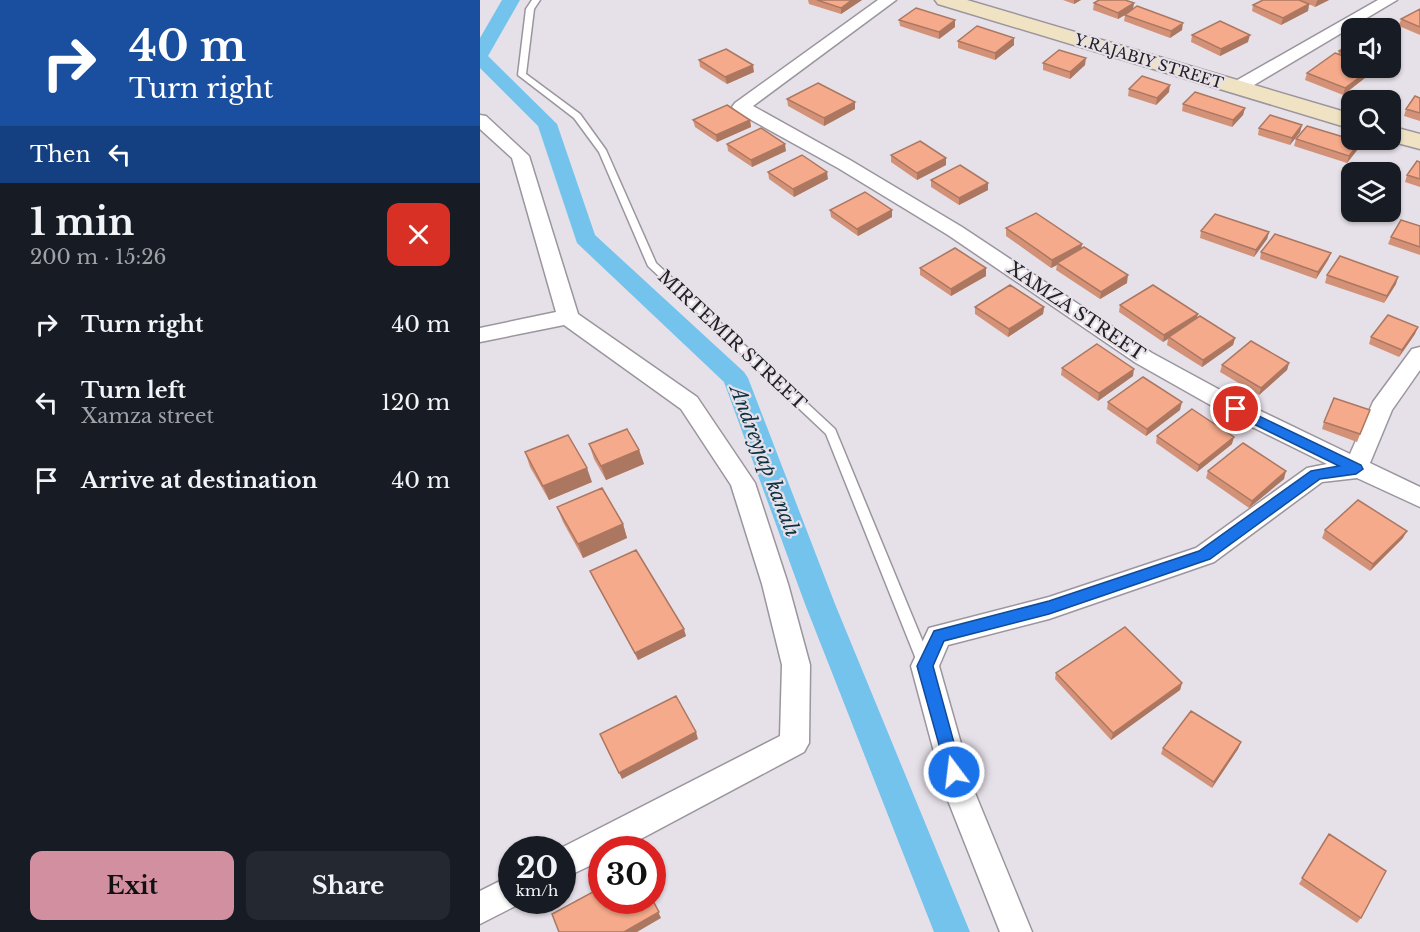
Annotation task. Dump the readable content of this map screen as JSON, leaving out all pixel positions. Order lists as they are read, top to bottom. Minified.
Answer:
{"streets":{"street":["Y.RAJABIY STREET","XAMZA STREET","MIRTEMIR STREET"]},"water":["Andreyjap kanalı"],"page":{"turn":["40 m","Turn right"],"then":"Then","heading":["1 min","200 m · 15:26"],"list":[{"name":"Turn right","value":"40 m"},{"name":"Turn left","note":"Xamza street","value":"120 m"},{"name":"Arrive at destination","value":"40 m"}],"speed":"20 km/h","limit":"30","buttons":["Exit","Share"]}}
